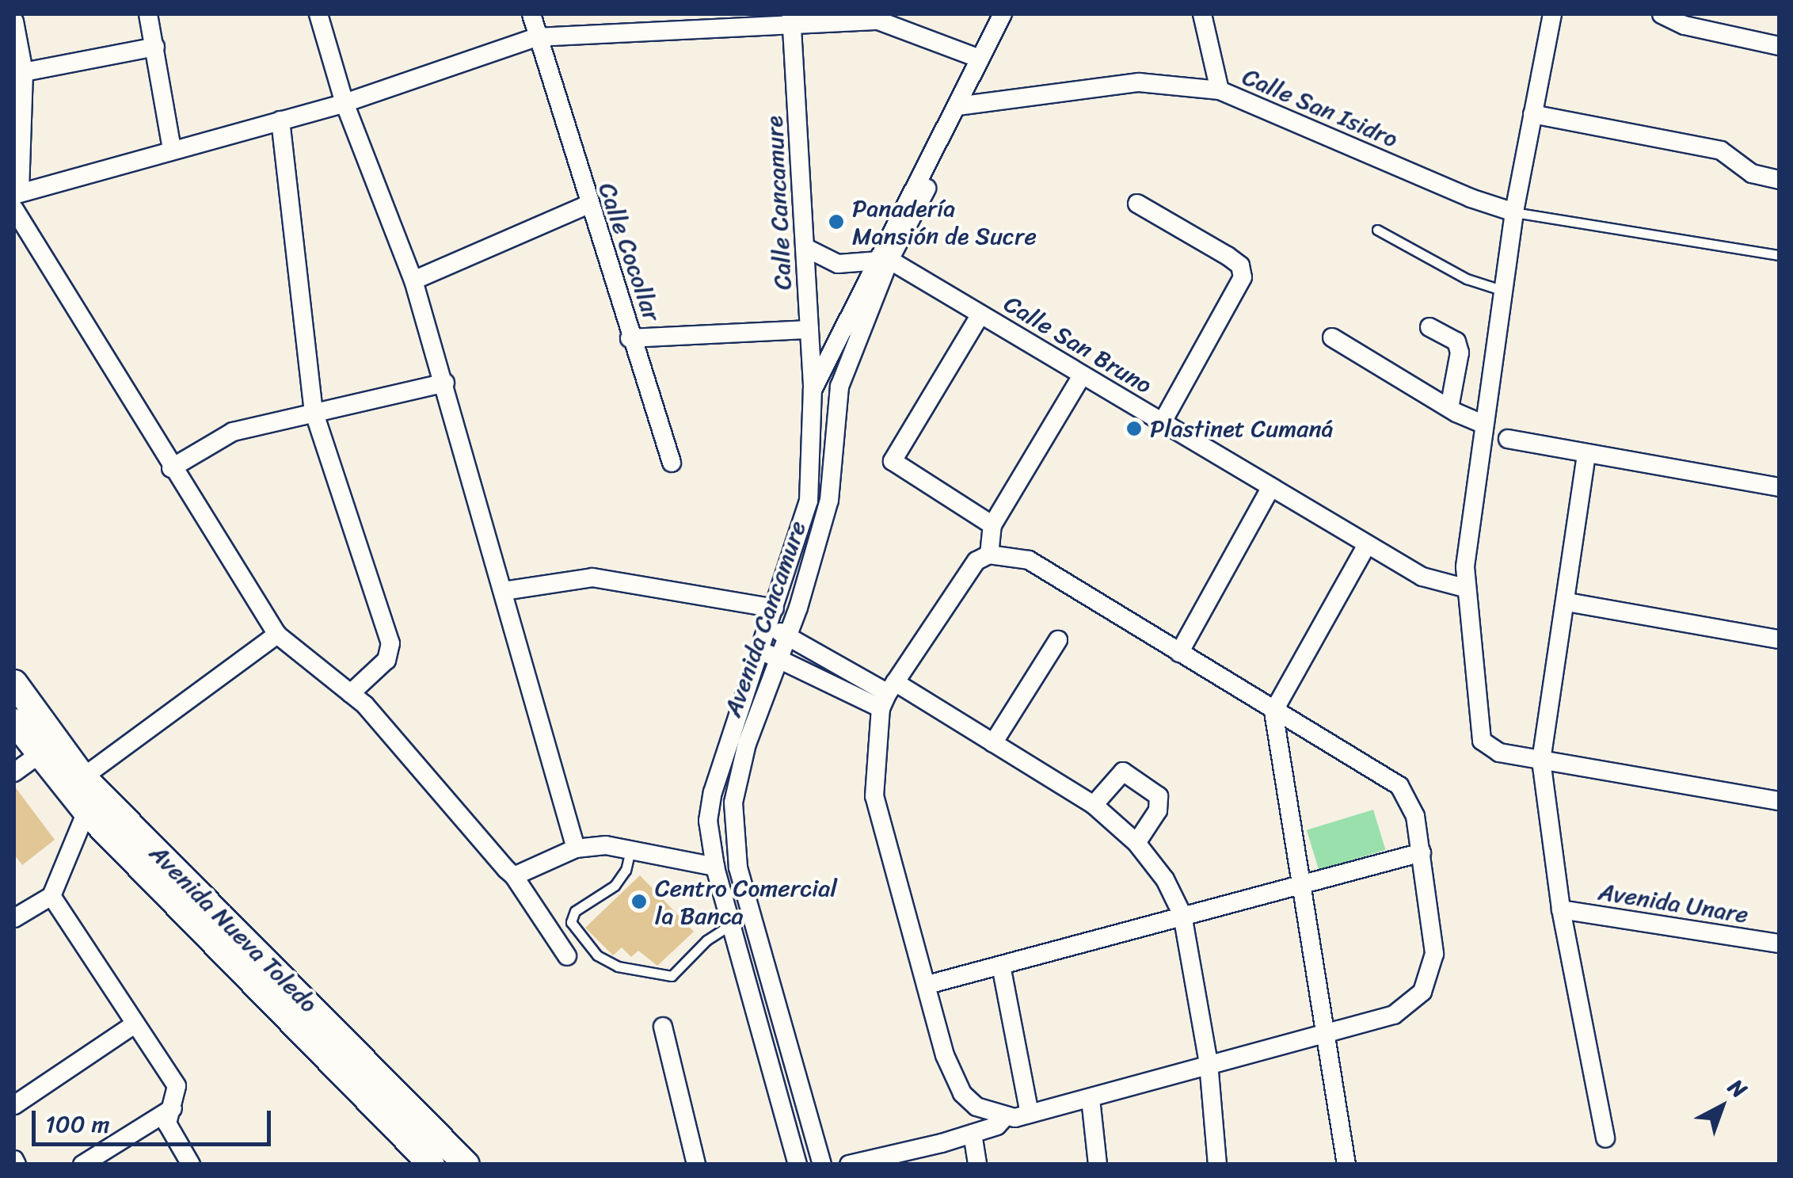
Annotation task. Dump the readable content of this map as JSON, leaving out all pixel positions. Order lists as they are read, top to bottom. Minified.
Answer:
{"streets":{"main road":["Avenida Nueva Toledo"],"street":["Calle San Isidro","Calle Cancamure","Calle Cocollar","Calle San Bruno","Avenida Cancamure","Avenida Unare"]},"crossings":[["Calle San Isidro","Avenida Cancamure"],["Calle Cancamure","Calle Cocollar"],["Calle Cancamure","Avenida Cancamure"],["Calle San Bruno","Avenida Cancamure"]],"places":["Panadería Mansión de Sucre","Plastinet Cumaná","Centro Comercial la Banca"],"scale_bar":"100 m","north":"top right"}
